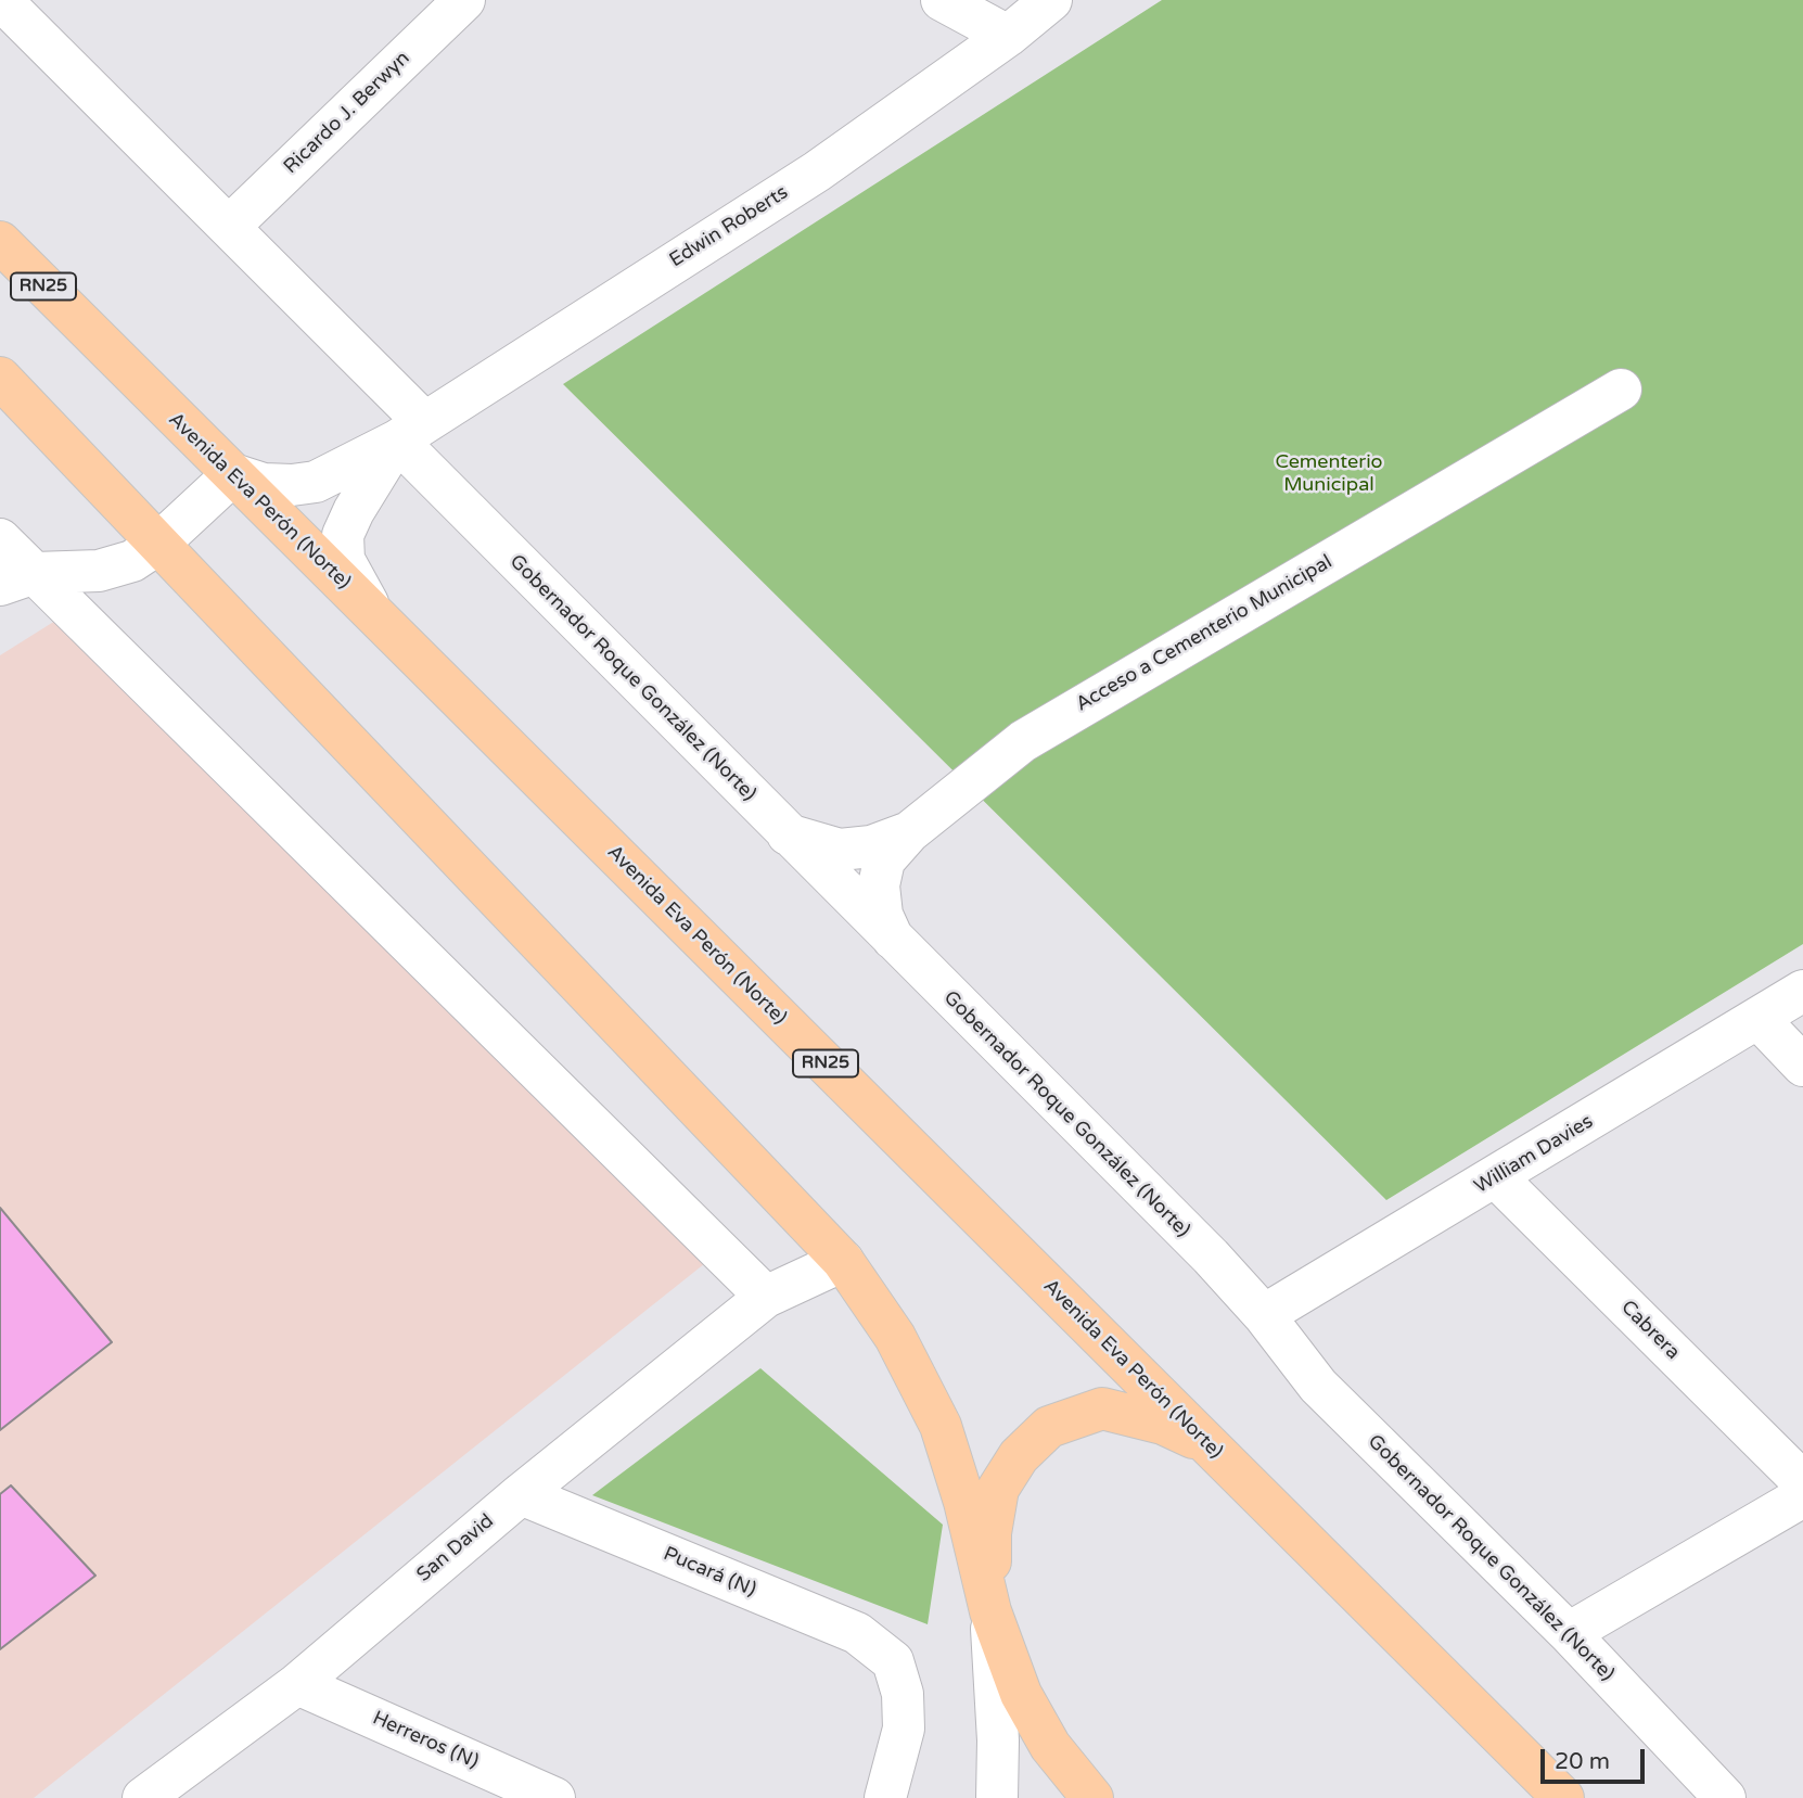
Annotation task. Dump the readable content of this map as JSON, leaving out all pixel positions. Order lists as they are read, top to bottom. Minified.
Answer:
{"streets":{"main road":["RN25","Avenida Eva Perón (Norte)"],"street":["Ricardo J. Berwyn","Edwin Roberts","Acceso a Cementerio Municipal","Gobernador Roque González (Norte)","William Davies","Cabrera","San David","Pucará (N)","Herreros (N)"]},"crossings":[["Ricardo J. Berwyn","Gobernador Roque González (Norte)"],["Edwin Roberts","Avenida Eva Perón (Norte)"],["Edwin Roberts","Gobernador Roque González (Norte)"],["Acceso a Cementerio Municipal","Gobernador Roque González (Norte)"],["Gobernador Roque González (Norte)","William Davies"],["William Davies","Cabrera"],["San David","Pucará (N)"],["San David","Herreros (N)"]],"parks":["Cementerio Municipal"],"scale_bar":"20 m"}
